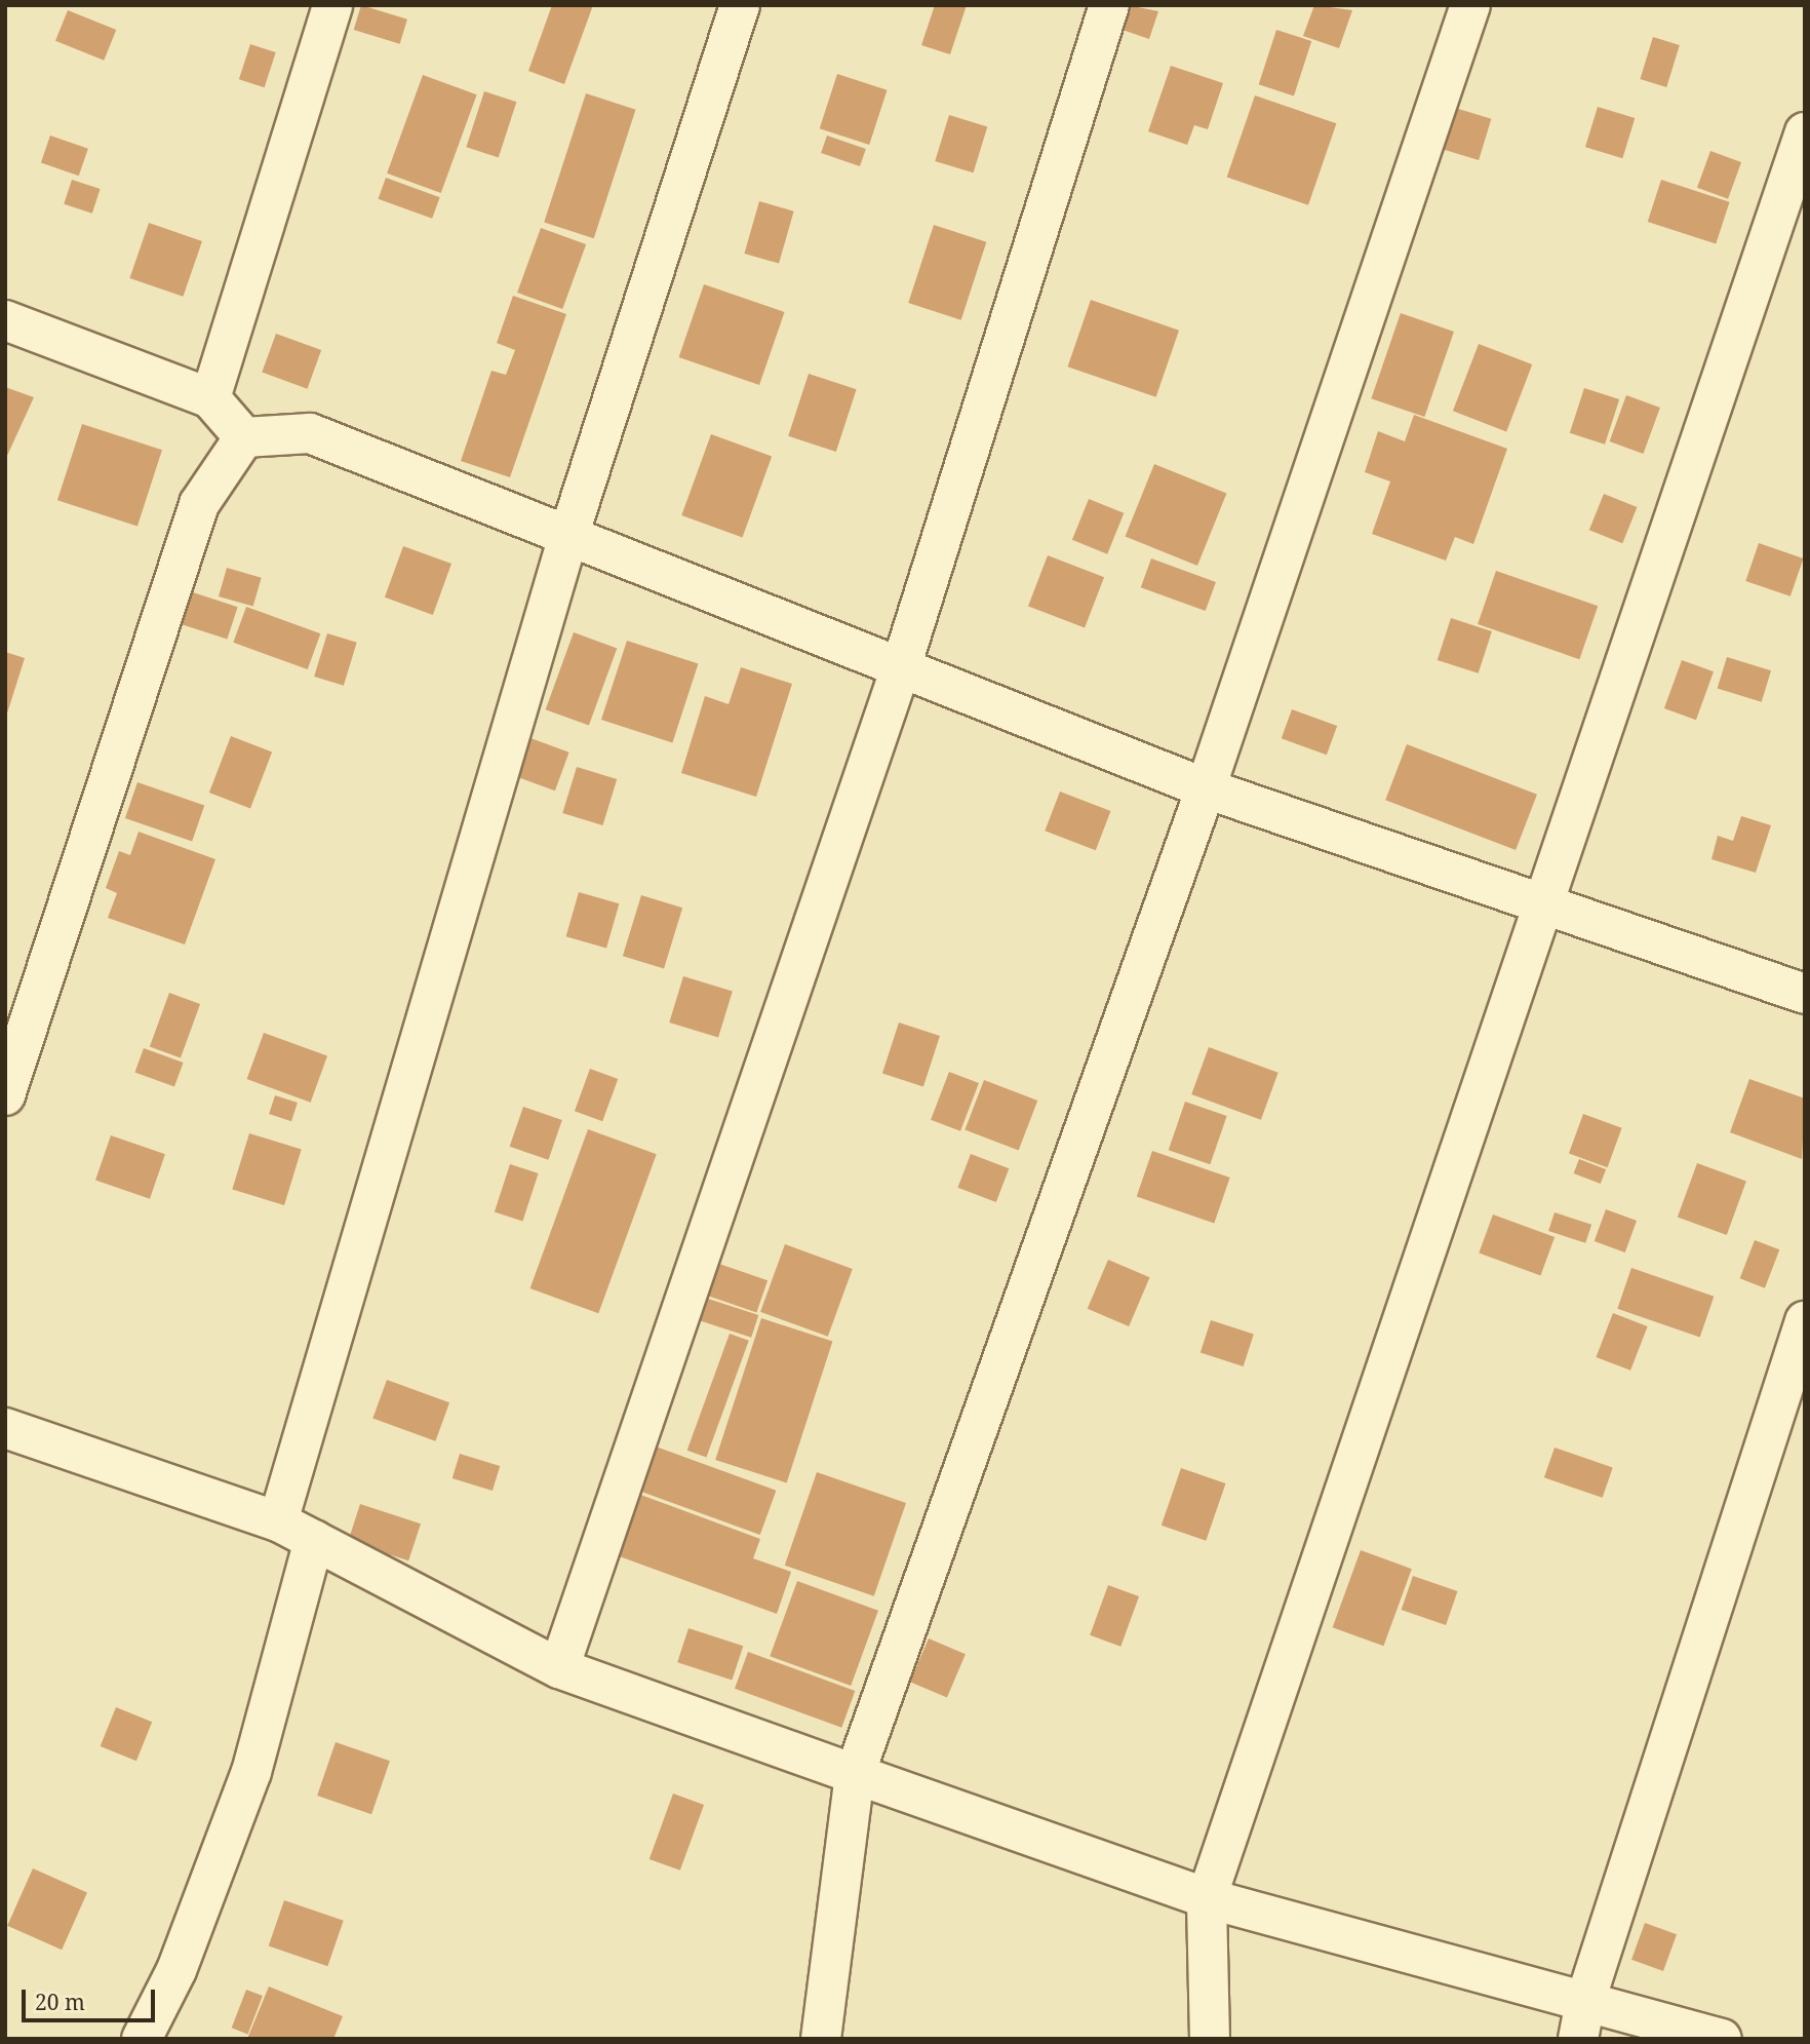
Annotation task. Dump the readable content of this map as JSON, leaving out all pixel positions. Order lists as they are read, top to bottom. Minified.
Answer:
{"scale_bar":"20 m"}
